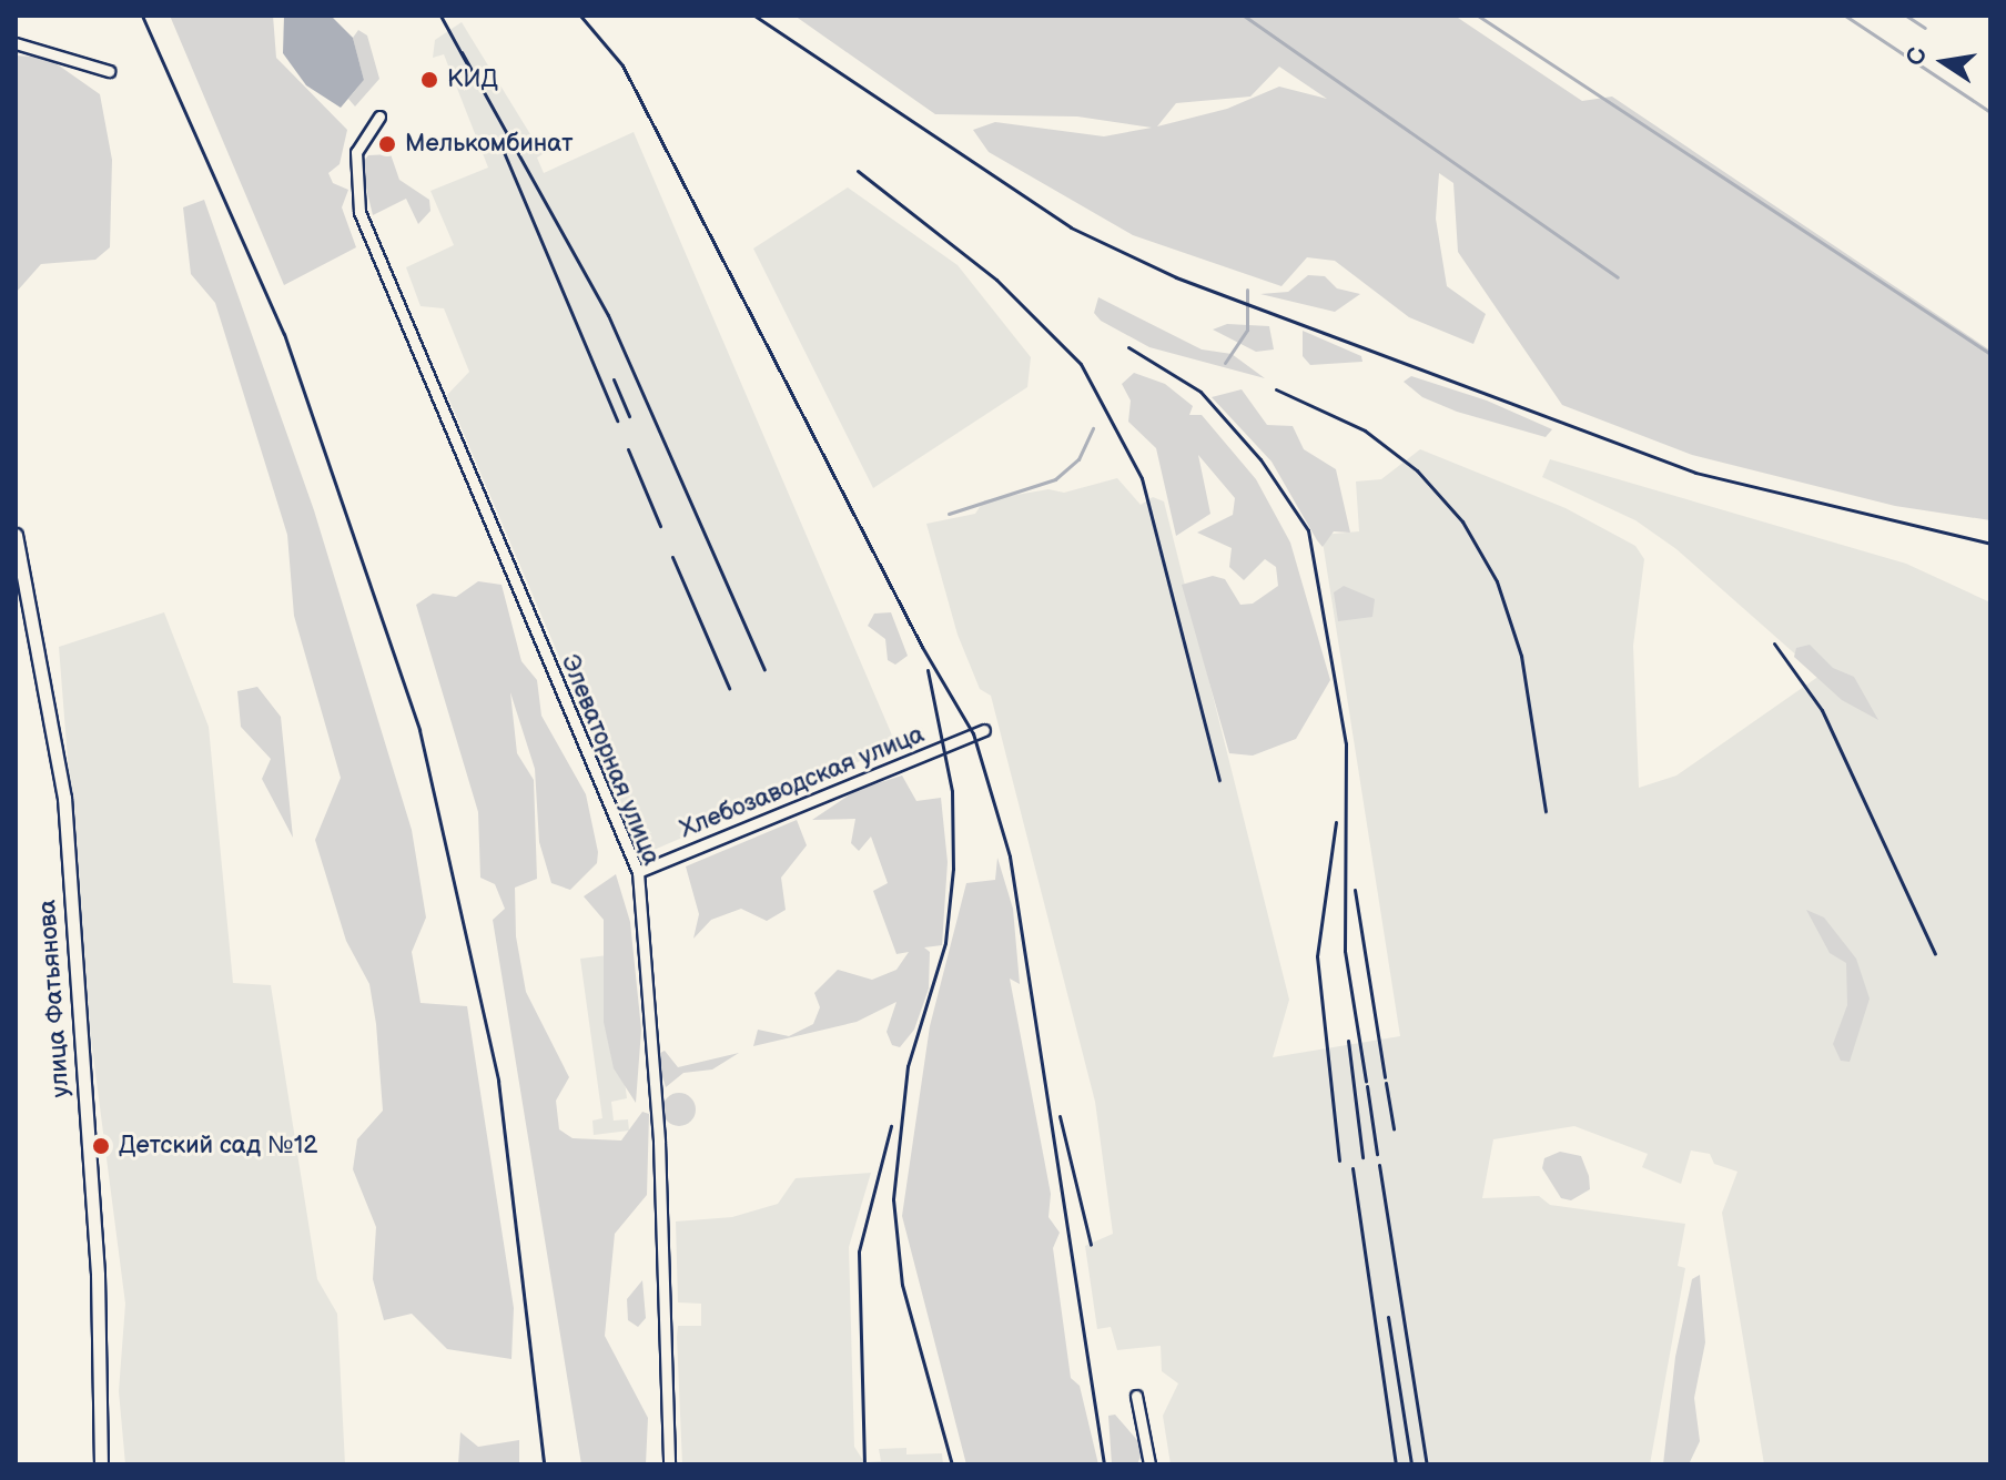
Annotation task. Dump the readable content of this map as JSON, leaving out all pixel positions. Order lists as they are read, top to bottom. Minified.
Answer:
{"streets":{"street":["Элеваторная улица","Хлебозаводская улица","улица Фатьянова"]},"crossings":[["Элеваторная улица","Хлебозаводская улица"]],"places":["КИД","Мелькомбинат","Детский сад №12"],"north":"left"}
